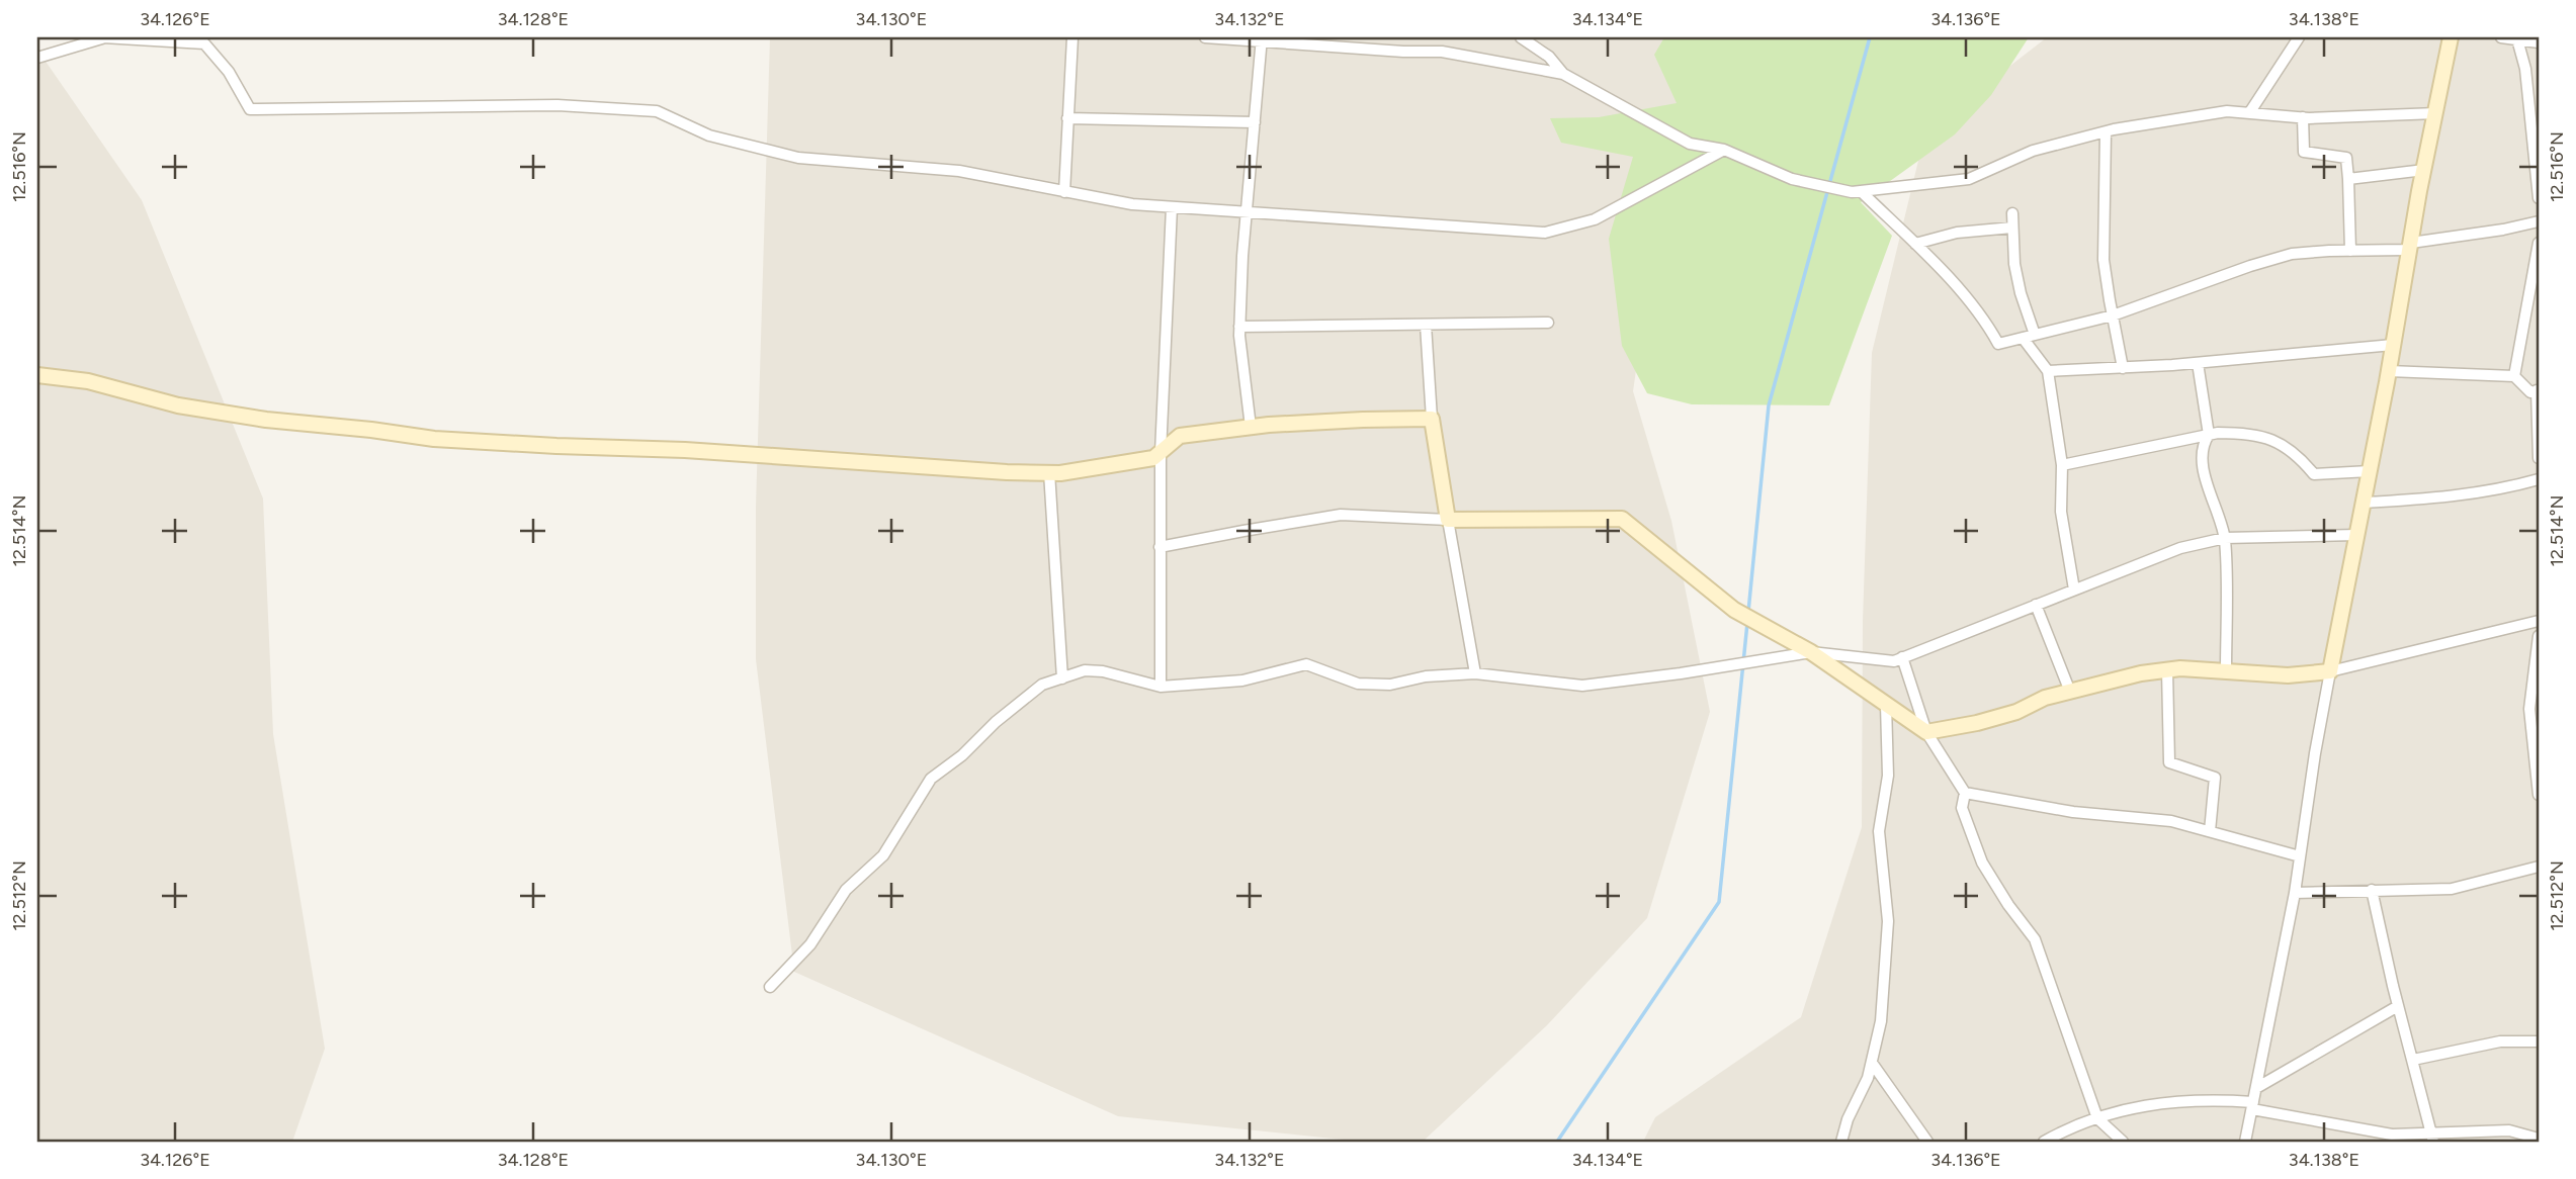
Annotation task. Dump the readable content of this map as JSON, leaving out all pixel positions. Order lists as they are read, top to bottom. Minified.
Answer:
{"coordinates":["34.126°E","34.128°E","34.130°E","34.132°E","34.134°E","34.136°E","34.138°E","12.516°N","12.514°N","12.512°N"]}
